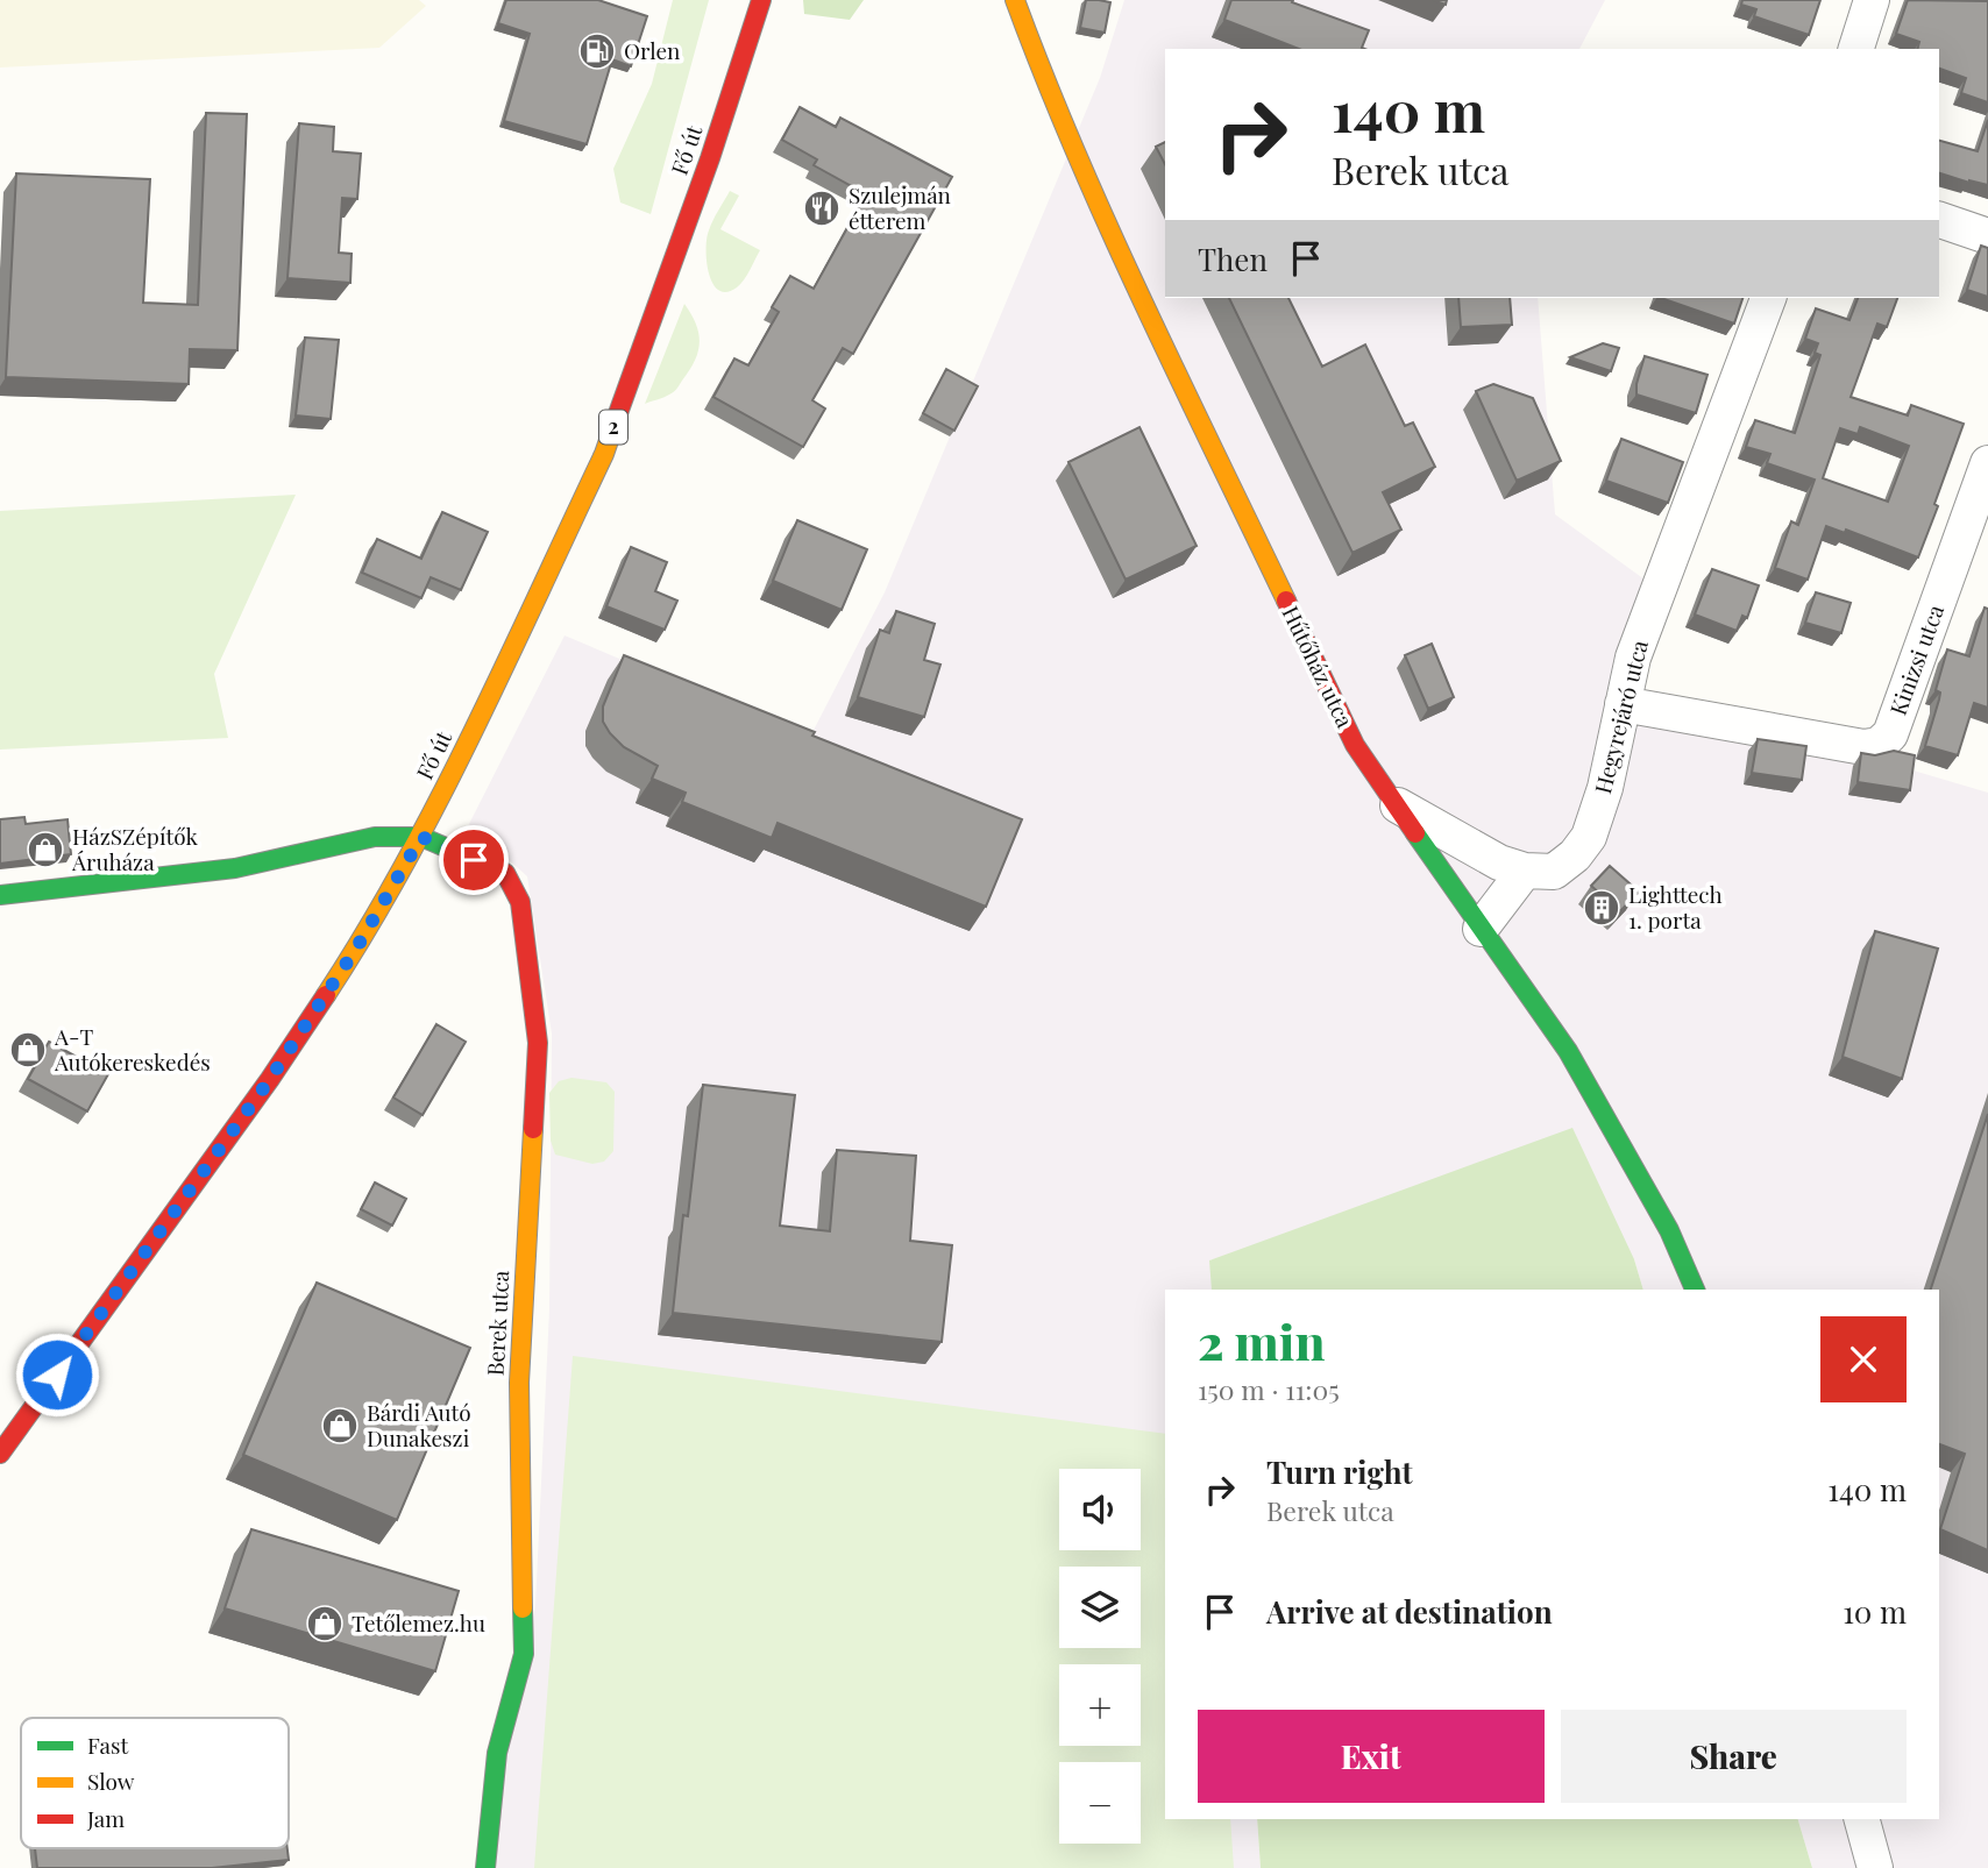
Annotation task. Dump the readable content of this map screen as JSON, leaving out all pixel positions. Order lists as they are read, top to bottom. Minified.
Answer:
{"streets":{"street":["Fő út","2","Kinizsi utca","Hűtőház utca","Hegyrejáró utca","Berek utca"]},"crossings":[["Fő út","Berek utca"],["Kinizsi utca","Hegyrejáró utca"]],"places":{"fuel station":["Orlen"],"restaurant":["Szulejmán étterem"],"shop":["HázSZépítők Áruháza","A-T Autókereskedés","Bárdi Autó Dunakeszi","Tetőlemez.hu"],"building":["Lighttech 1. porta"]},"legend":["Fast","Slow","Jam"],"page":{"turn":["140 m","Berek utca"],"then":"Then","heading":["2 min","150 m · 11:05"],"list":[{"name":"Turn right","note":"Berek utca","value":"140 m"},{"name":"Arrive at destination","value":"10 m"}],"map_buttons":["+","−"],"buttons":["Exit","Share"]}}
